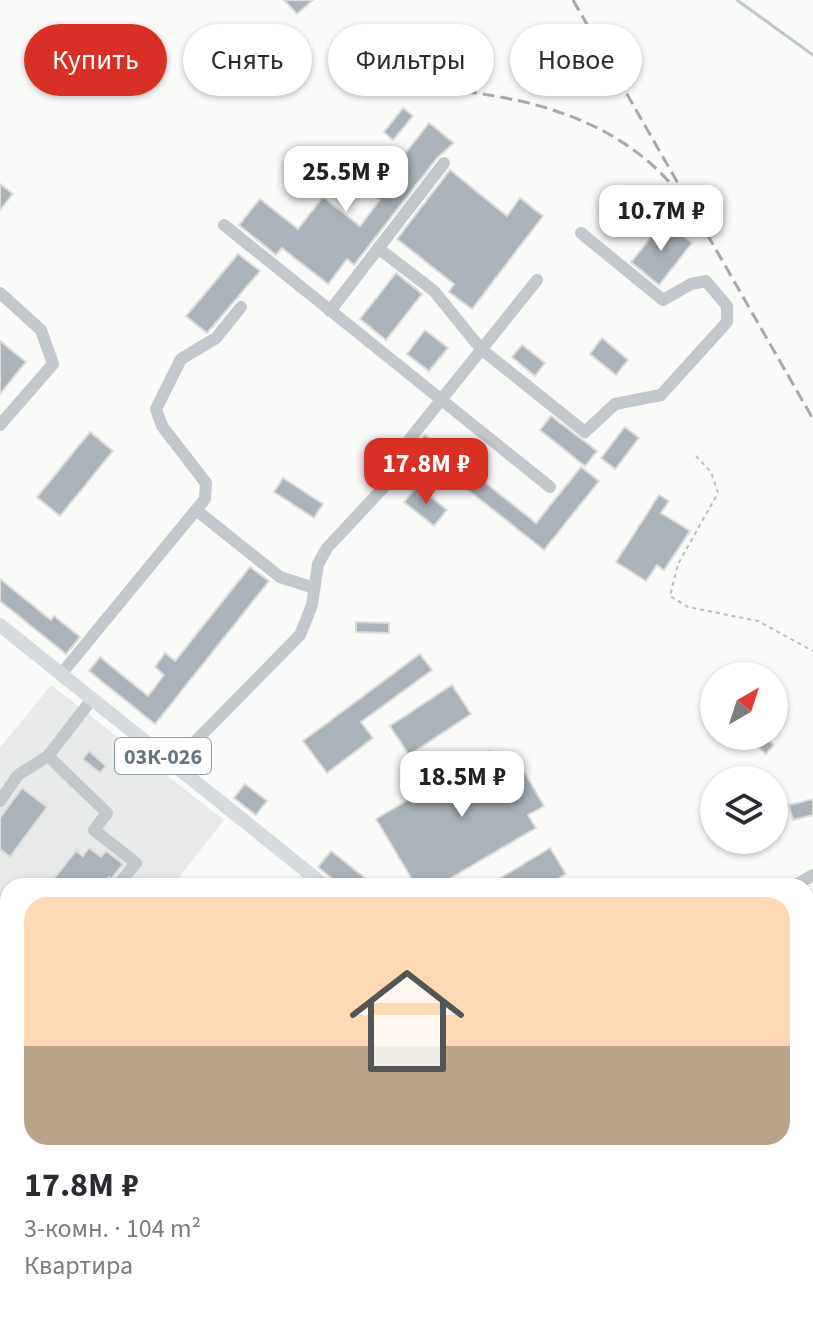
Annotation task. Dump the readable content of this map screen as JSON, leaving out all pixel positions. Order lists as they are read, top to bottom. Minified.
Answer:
{"streets":{"main road":["03К-026"]},"north":"top right","page":{"chip":["Купить","Снять","Фильтры","Новое"],"price":["25.5M ₽","10.7M ₽","17.8M ₽","18.5M ₽"],"list":[{"name":"17.8M ₽","note":"3-комн. · 104 m² · Квартира"}]}}
